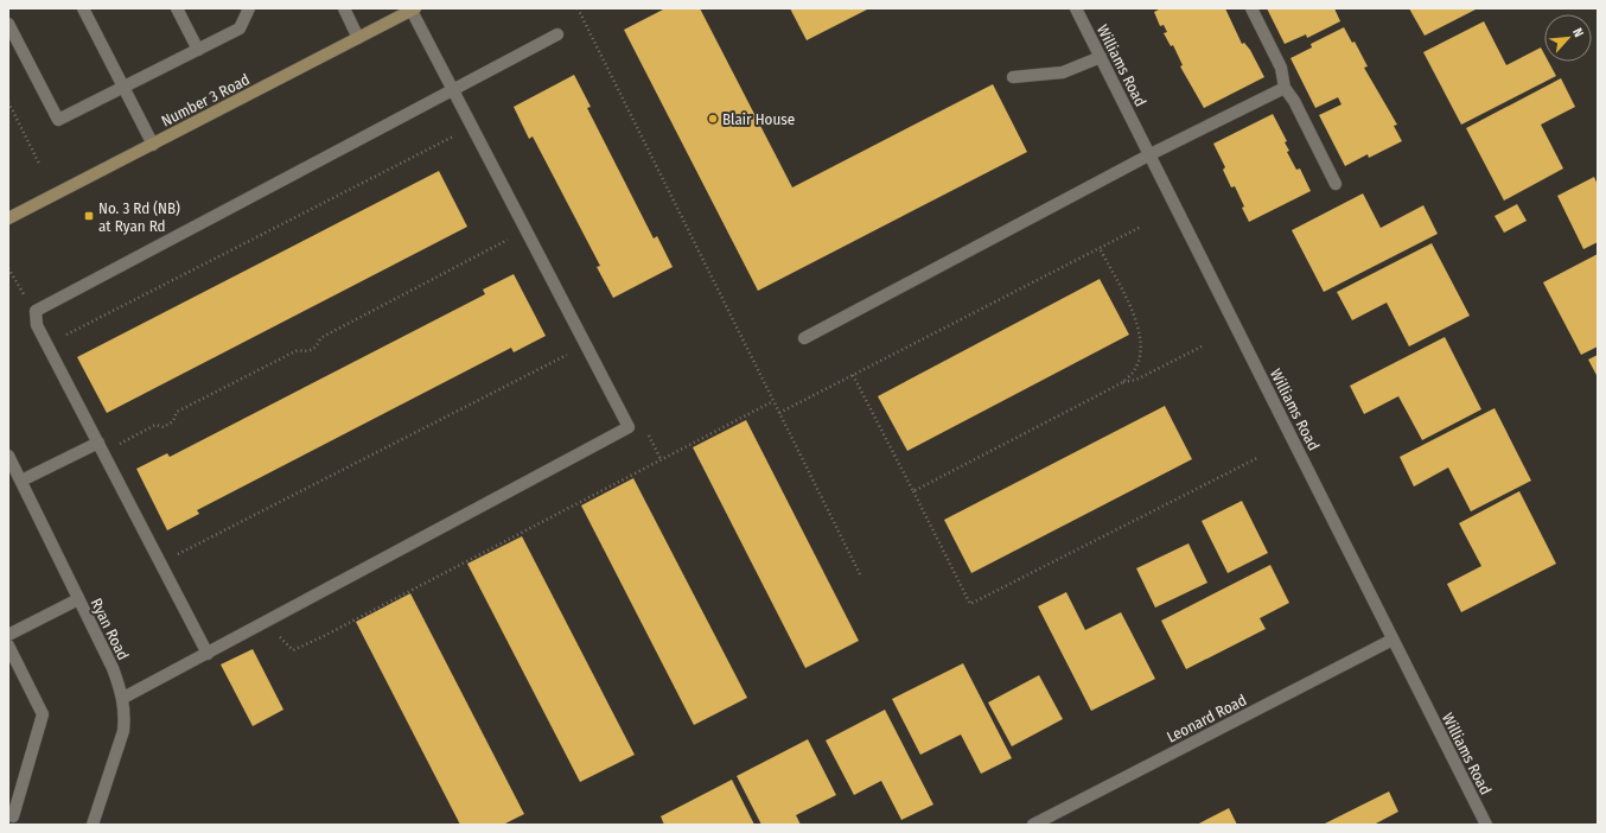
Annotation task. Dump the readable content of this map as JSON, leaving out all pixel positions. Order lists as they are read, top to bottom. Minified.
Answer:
{"streets":{"main road":["Number 3 Road"],"street":["Williams Road","Ryan Road","Leonard Road"]},"crossings":[["Williams Road","Leonard Road"]],"places":{"other":["Blair House"],"transit":["No. 3 Rd (NB) at Ryan Rd"]},"north":"top right"}
